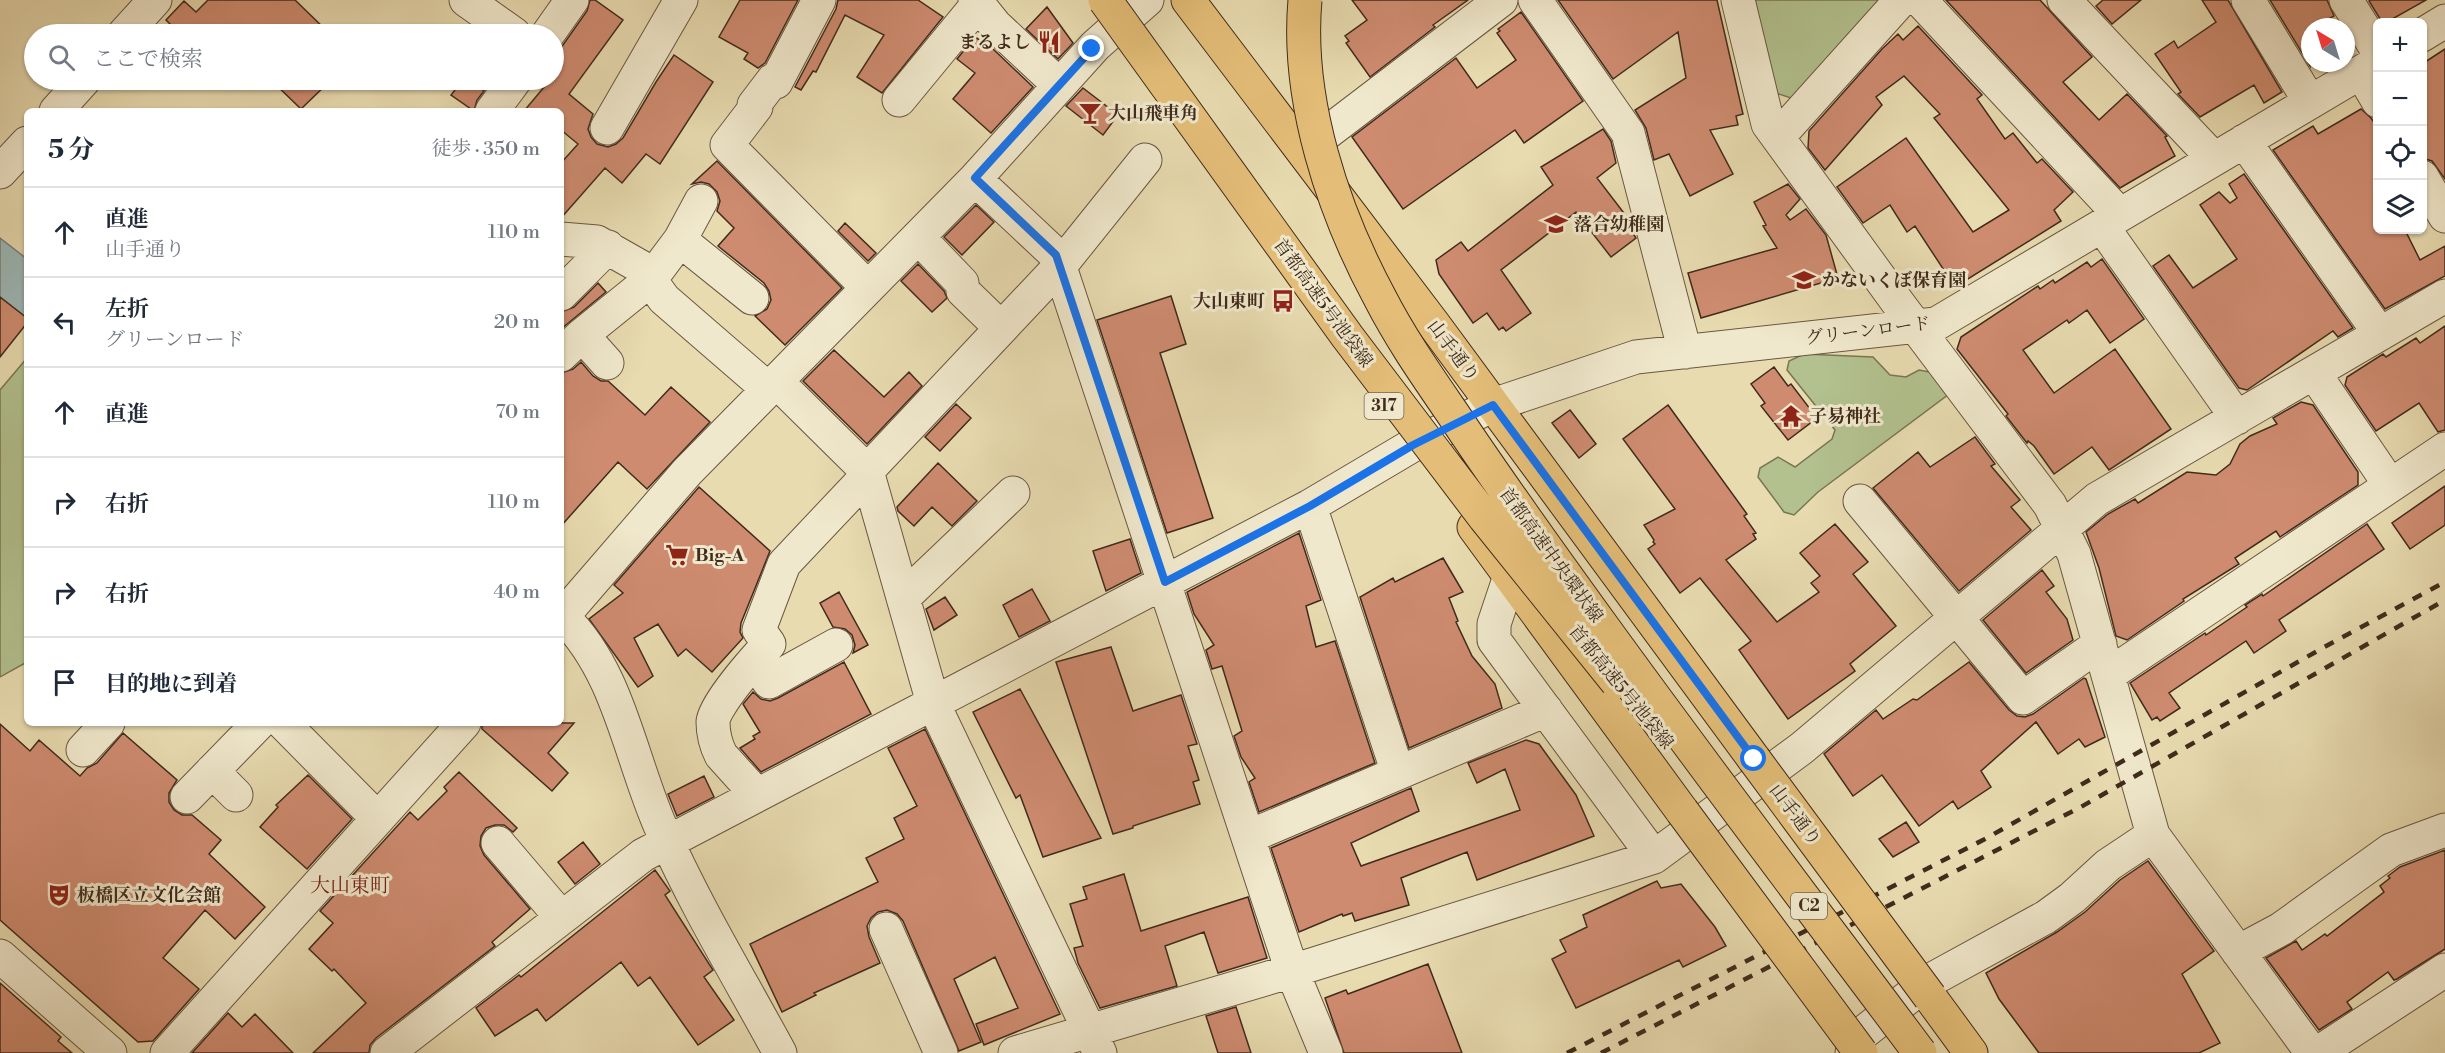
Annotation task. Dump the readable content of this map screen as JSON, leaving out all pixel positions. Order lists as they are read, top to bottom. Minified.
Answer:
{"streets":{"main road":["首都高速5号池袋線","山手通り","317","首都高速中央環状線","C2"],"street":["グリーンロード"]},"crossings":[["首都高速5号池袋線","首都高速中央環状線"],["グリーンロード","山手通り"],["グリーンロード","317"]],"districts":["大山東町"],"places":{"restaurant":["まるよし"],"bar":["大山飛車角"],"school or university":["落合幼稚園","かないくぼ保育園"],"bus stop":["大山東町"],"temple":["子易神社"],"supermarket":["Big-A"],"theatre":["板橋区立文化会館"]},"north":"top left","page":{"map_buttons":["+","−"],"search":"ここで検索","heading":["5 分","徒歩 · 350 m"],"list":[["直進","山手通り","110 m"],["左折","グリーンロード","20 m"],["直進","70 m"],["右折","110 m"],["右折","40 m"],"目的地に到着"]}}
